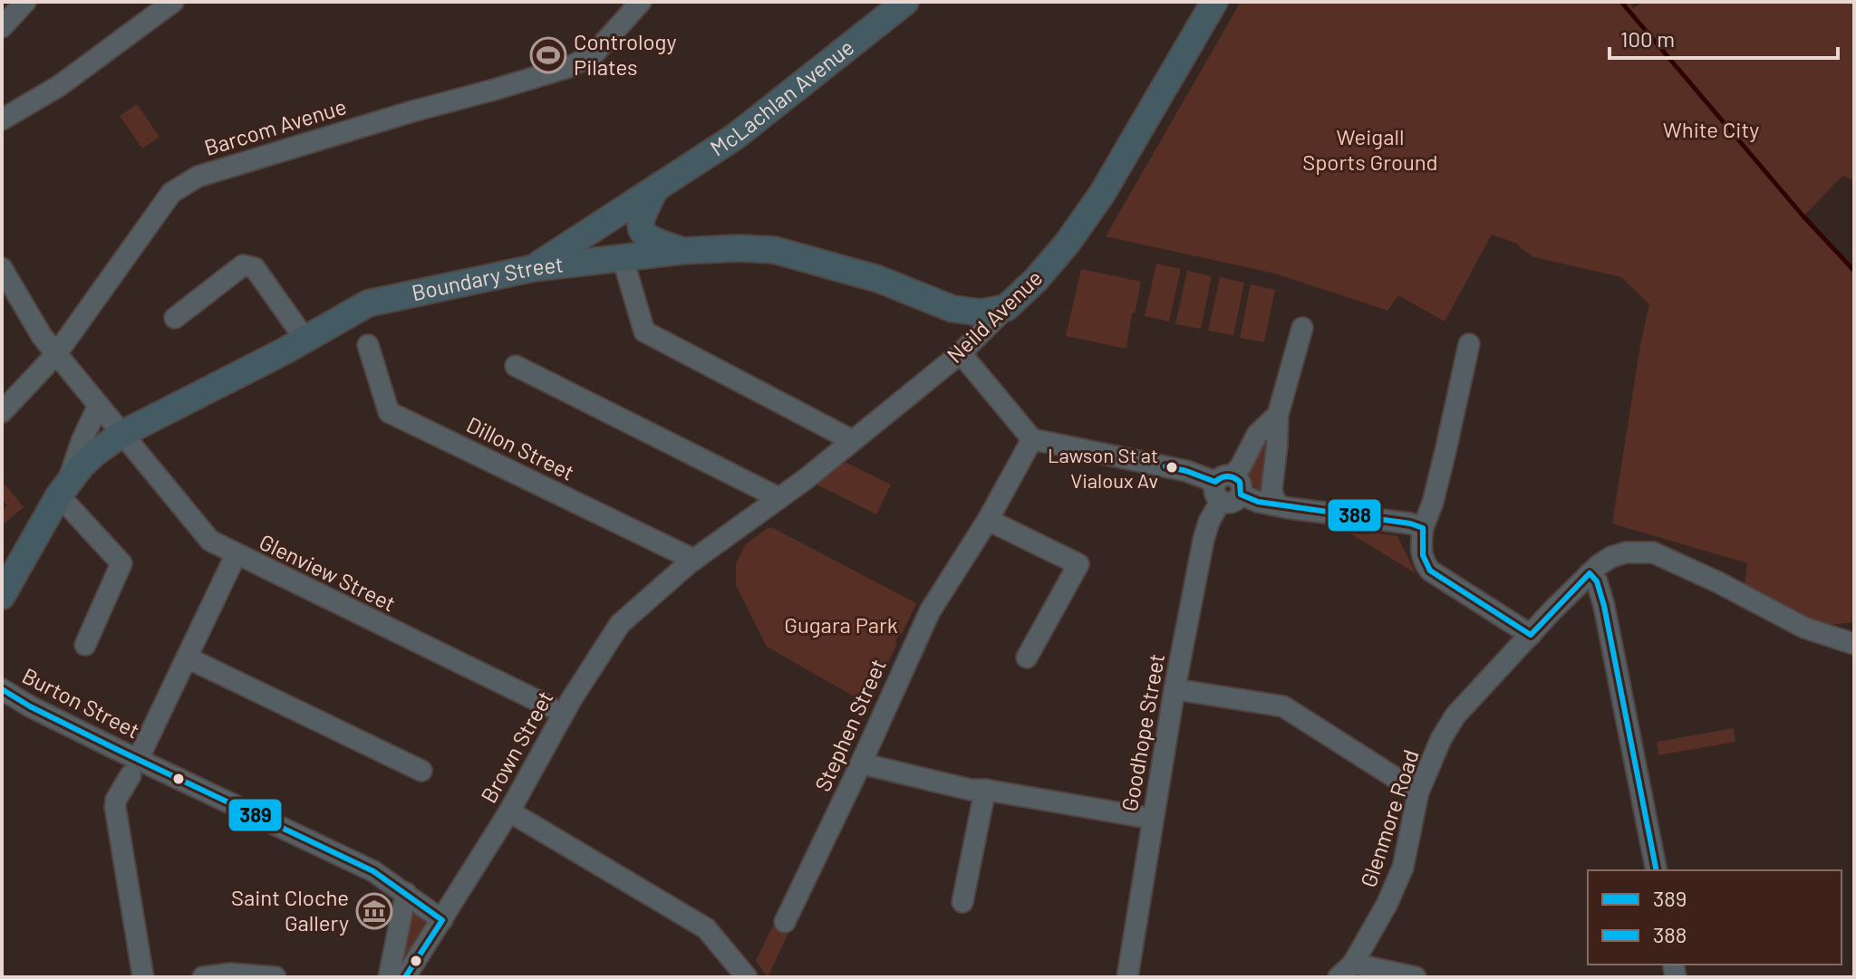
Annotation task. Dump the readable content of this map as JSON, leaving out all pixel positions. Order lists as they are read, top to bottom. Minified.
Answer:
{"streets":{"main road":["McLachlan Avenue","Boundary Street","Neild Avenue"],"street":["Barcom Avenue","Dillon Street","Glenview Street","Burton Street","Stephen Street","Goodhope Street","Brown Street","Glenmore Road"]},"crossings":[["McLachlan Avenue","Boundary Street"],["Barcom Avenue","Glenview Street"],["Boundary Street","Neild Avenue"],["Boundary Street","Glenview Street"],["Neild Avenue","Dillon Street"],["Neild Avenue","Brown Street"],["Dillon Street","Brown Street"],["Burton Street","Brown Street"]],"parks":["White City","Weigall Sports Ground","Gugara Park"],"places":{"sports":["Contrology Pilates"],"other":["Lawson St at Vialoux Av"],"museum":["Saint Cloche Gallery"]},"lines":["transit line 388","transit line 389"],"legend":["389","388"],"scale_bar":"100 m"}
